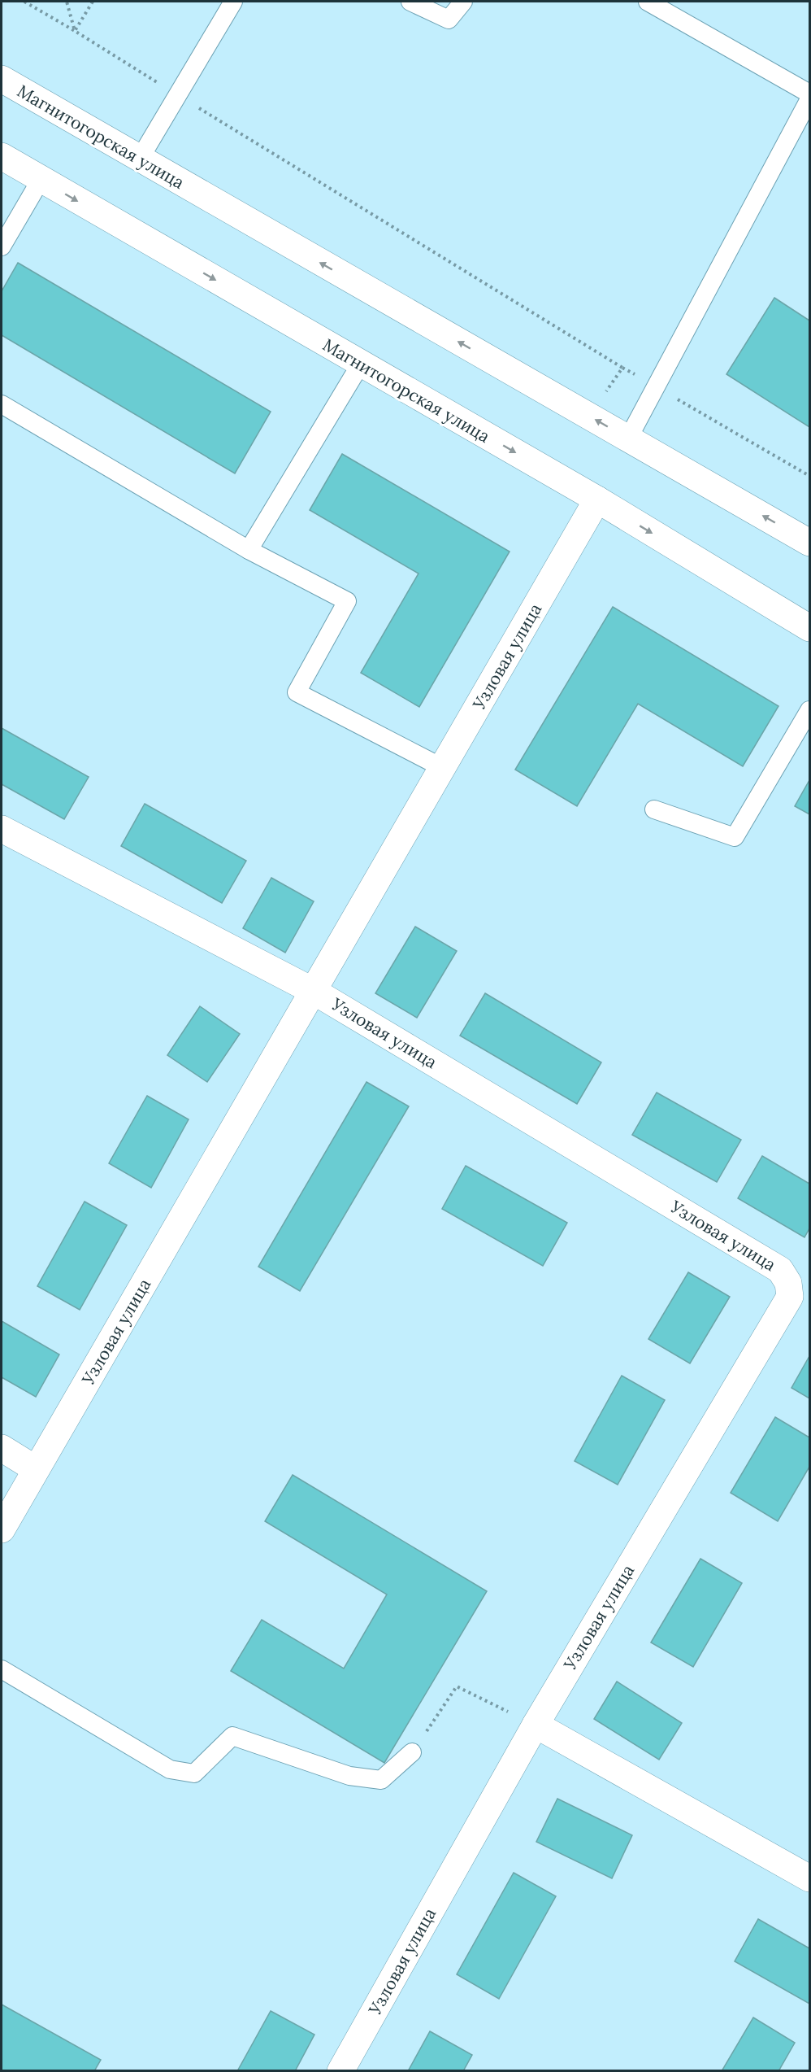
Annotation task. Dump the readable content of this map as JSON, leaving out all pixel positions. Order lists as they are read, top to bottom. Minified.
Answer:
{"streets":{"street":["Магнитогорская улица","Узловая улица"]},"crossings":[["Магнитогорская улица","Узловая улица"]]}
